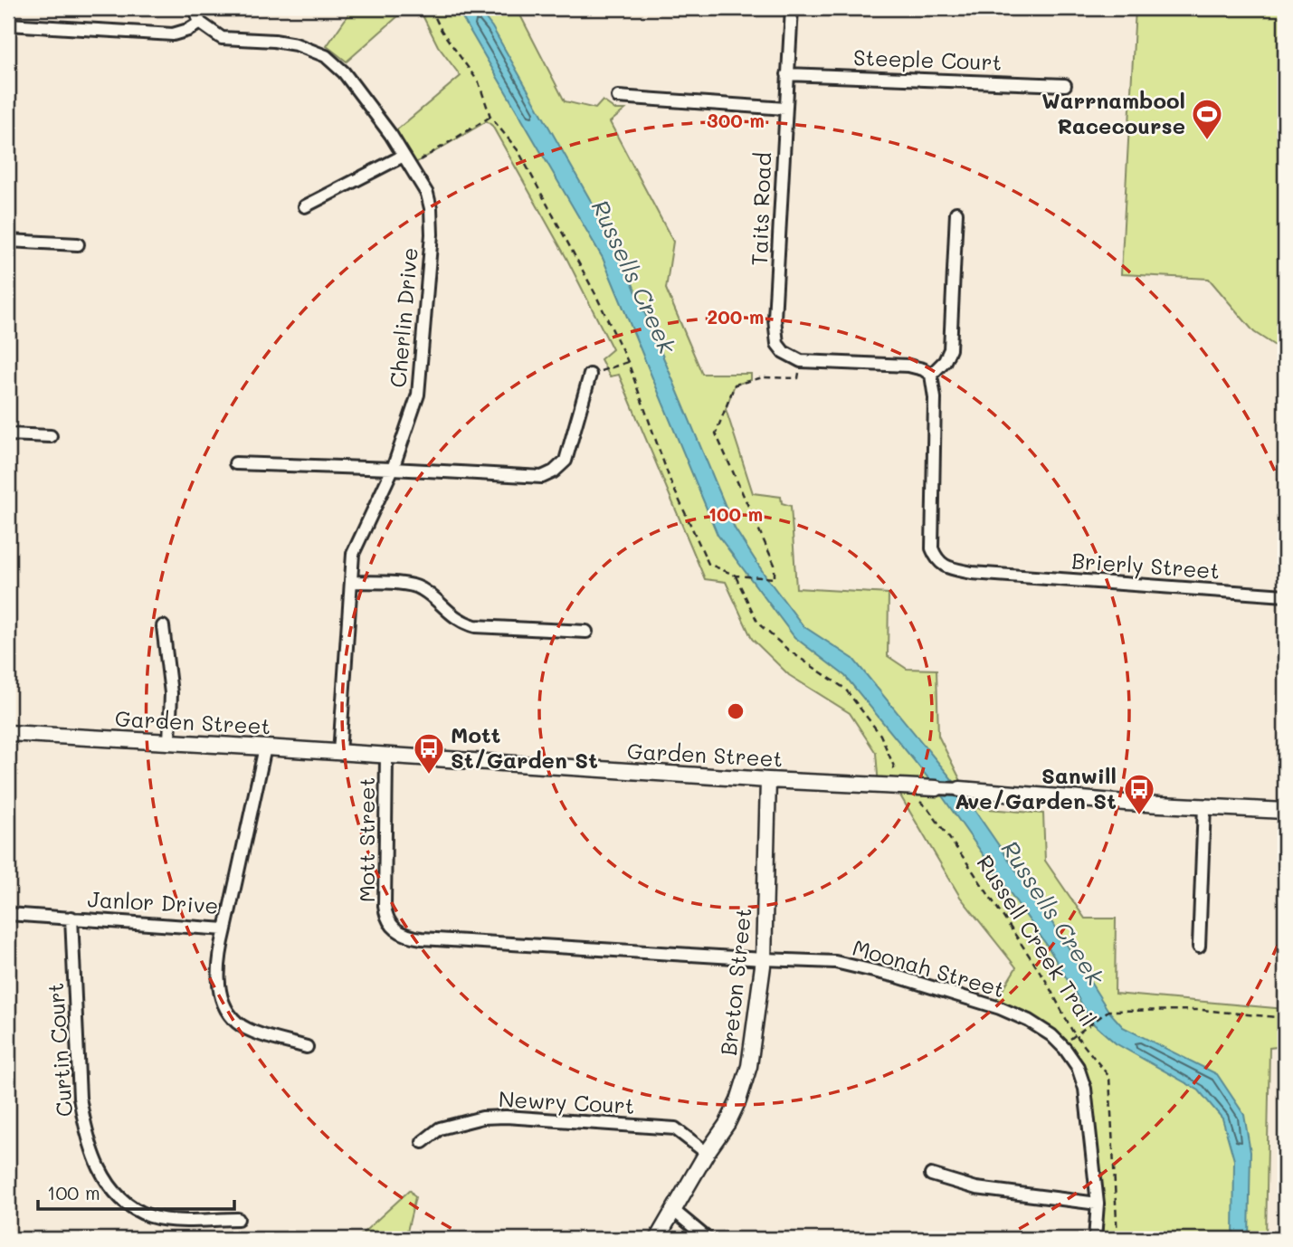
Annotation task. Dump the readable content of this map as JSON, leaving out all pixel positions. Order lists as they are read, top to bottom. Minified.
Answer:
{"streets":{"street":["Steeple Court","Taits Road","Cherlin Drive","Brierly Street","Garden Street","Mott Street","Janlor Drive","Moonah Street","Breton Street","Curtin Court","Newry Court"],"path":["Russell Creek Trail"]},"crossings":[["Steeple Court","Taits Road"],["Cherlin Drive","Garden Street"],["Garden Street","Mott Street"],["Garden Street","Janlor Drive"],["Garden Street","Russell Creek Trail"],["Garden Street","Breton Street"],["Mott Street","Moonah Street"],["Janlor Drive","Curtin Court"],["Moonah Street","Breton Street"],["Breton Street","Newry Court"]],"water":["Russells Creek"],"places":{"sports":["Warrnambool Racecourse"],"bus stop":["Mott St/Garden St","Sanwill Ave/Garden St"]},"scale_bar":"100 m","rings":["300 m","200 m","100 m"]}
